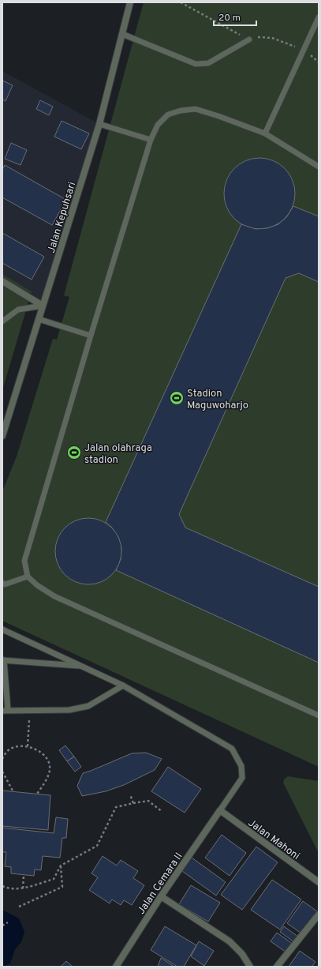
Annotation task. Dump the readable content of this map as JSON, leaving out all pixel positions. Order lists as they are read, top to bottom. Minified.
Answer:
{"streets":{"street":["Jalan Kepuhsari","Jalan Mahoni","Jalan Cemara II"]},"crossings":[["Jalan Mahoni","Jalan Cemara II"]],"places":{"sports":["Stadion Maguwoharjo","Jalan olahraga stadion"]},"scale_bar":"20 m"}
